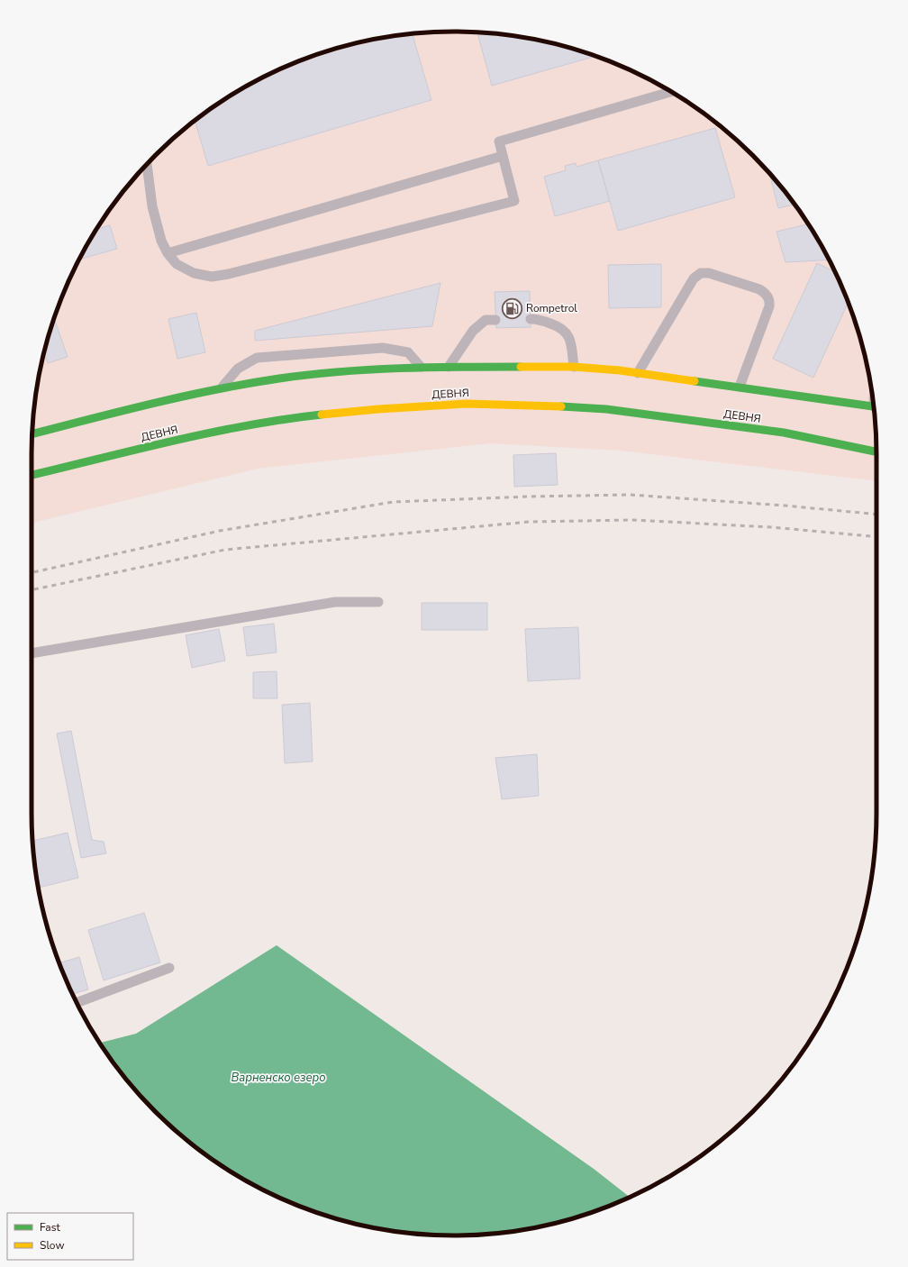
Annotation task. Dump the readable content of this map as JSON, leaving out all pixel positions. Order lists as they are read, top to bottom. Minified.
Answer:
{"streets":{"main road":["ДЕВНЯ"]},"water":["Варненско езеро"],"places":{"fuel station":["Rompetrol"]},"legend":["Fast","Slow"]}
